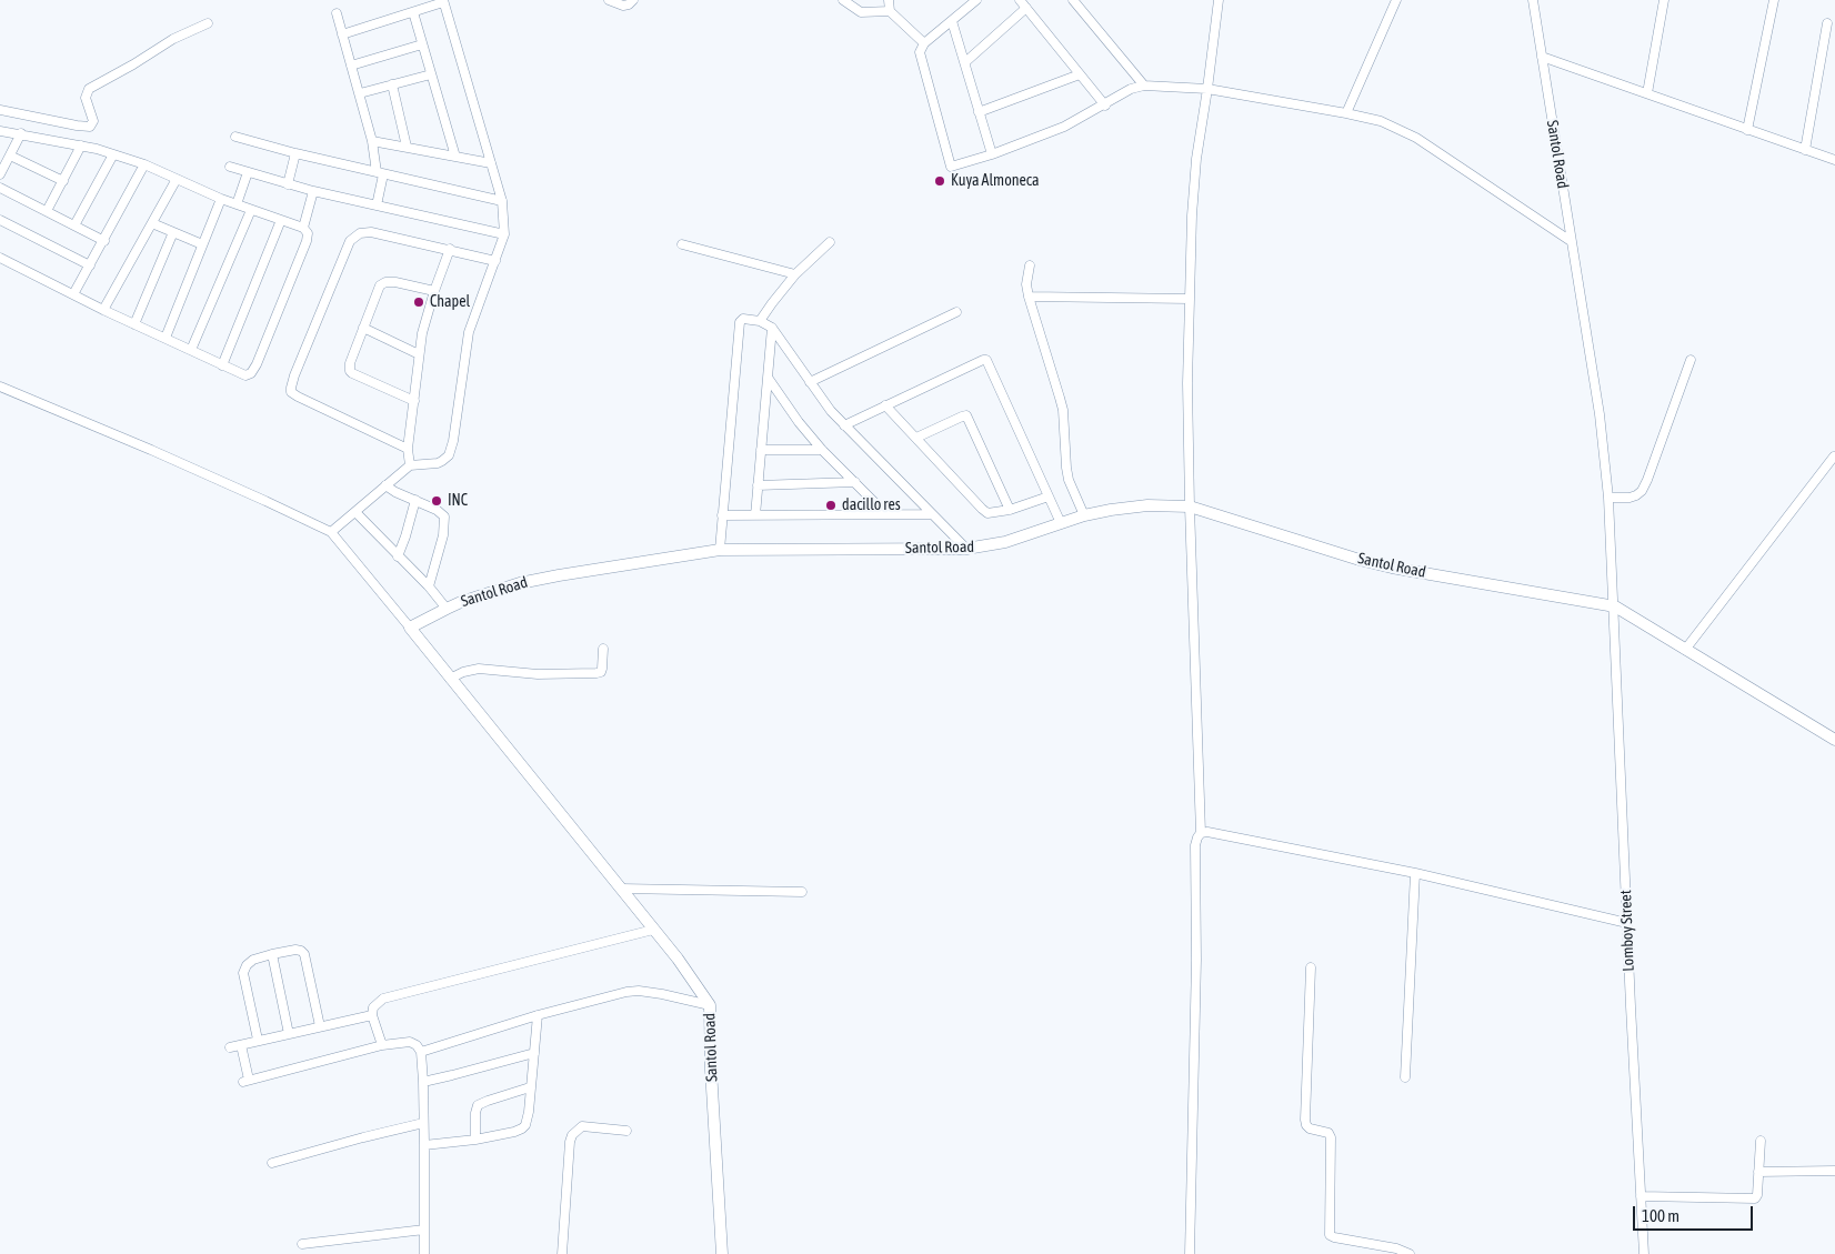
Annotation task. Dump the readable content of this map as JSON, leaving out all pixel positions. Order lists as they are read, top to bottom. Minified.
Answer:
{"streets":{"street":["Santol Road","Lomboy Street"]},"crossings":[["Santol Road","Lomboy Street"]],"places":["Kuya Almoneca","Chapel","INC","dacillo res"],"scale_bar":"100 m"}
